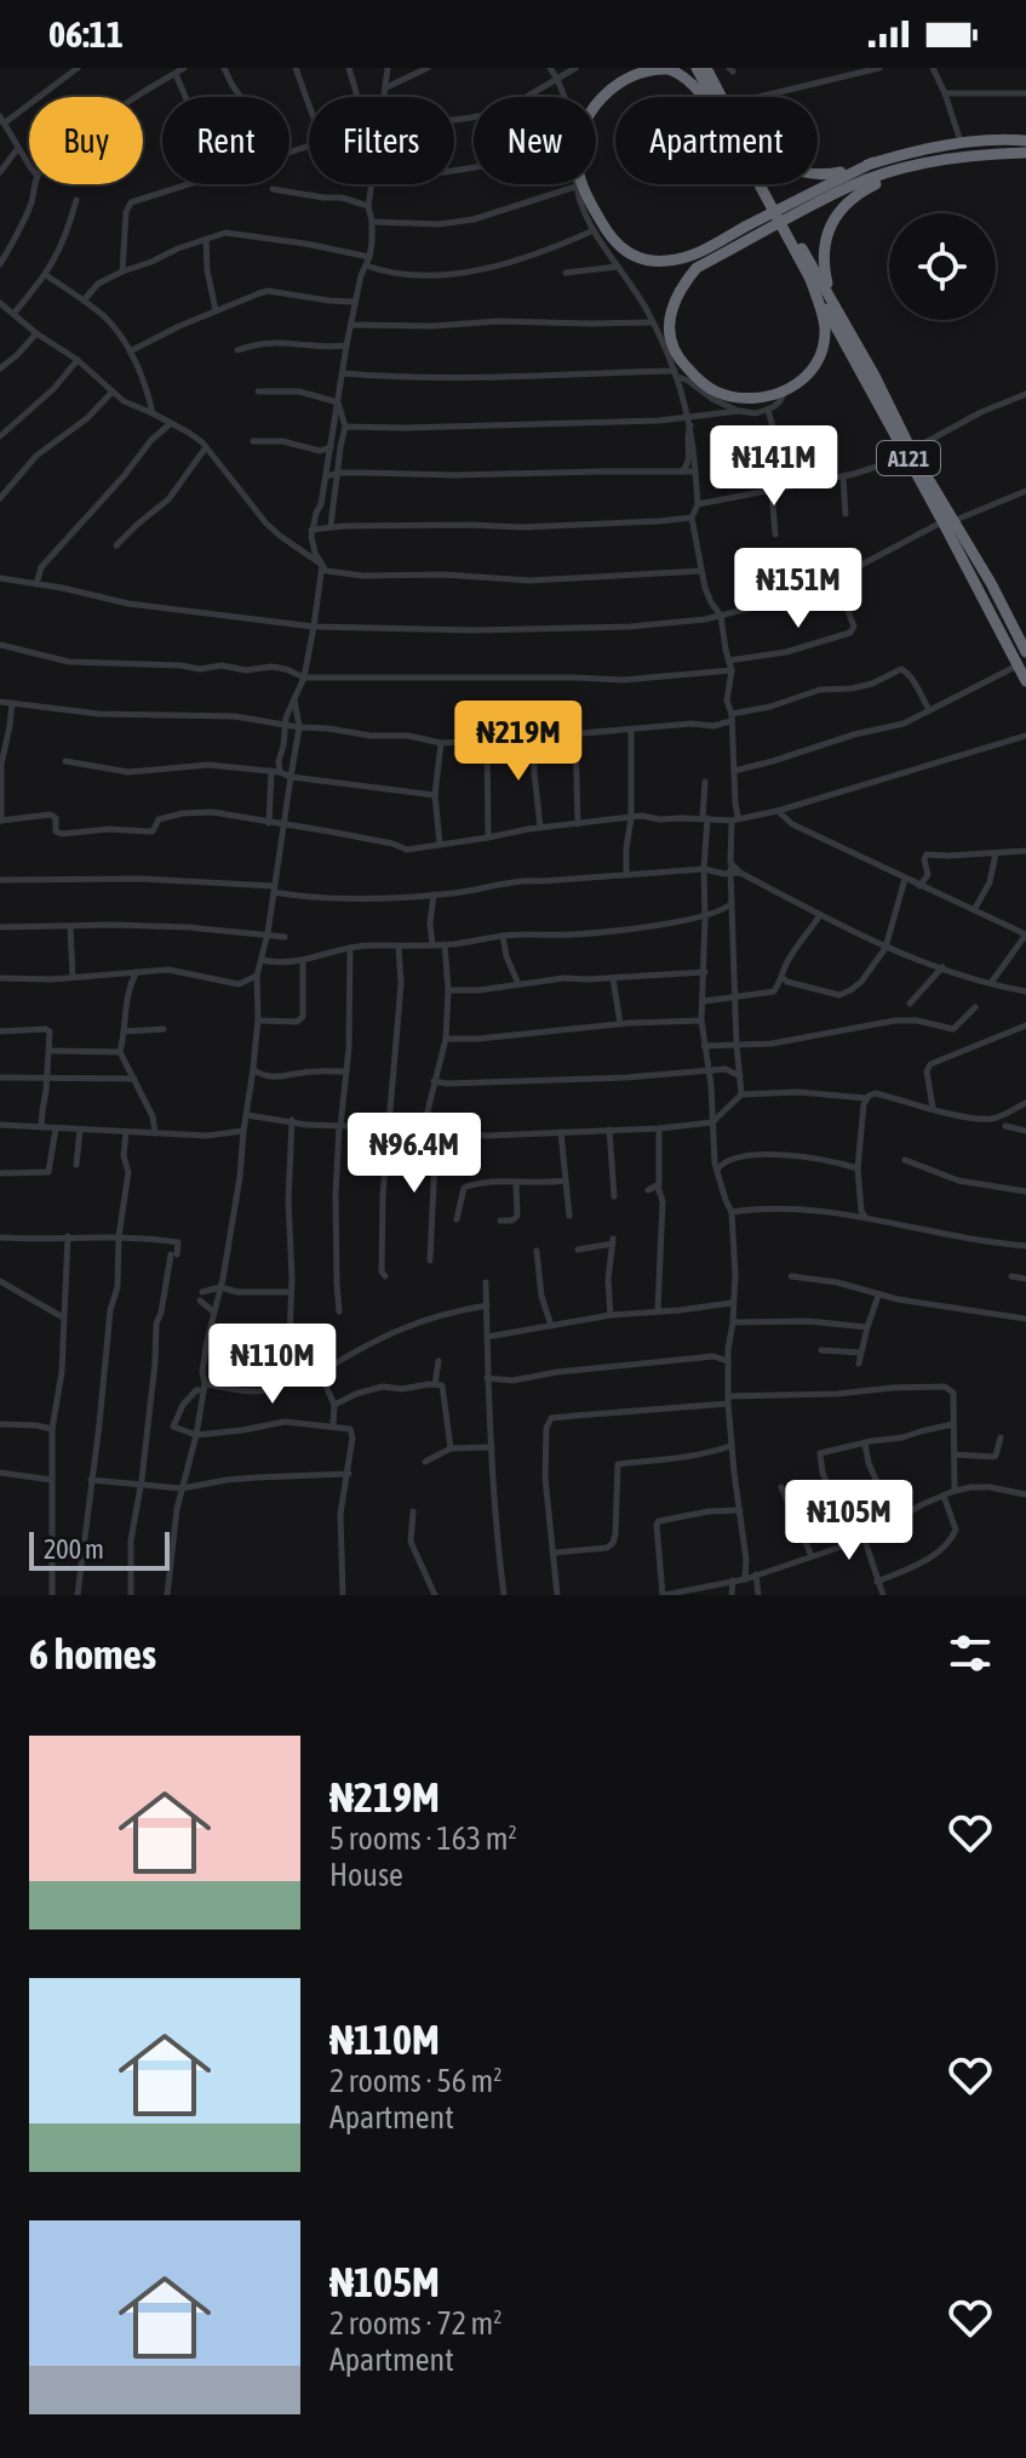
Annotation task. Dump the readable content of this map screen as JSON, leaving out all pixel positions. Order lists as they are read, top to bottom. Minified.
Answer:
{"streets":{"highway":["A121"]},"scale_bar":"200 m","page":{"status":"06:11","chip":["Buy","Rent","Filters","New","Apartment"],"price":["₦141M","₦151M","₦219M","₦96.4M","₦110M","₦105M"],"scale":"200 m","heading":"6 homes","list":[{"name":"₦219M","note":"5 rooms · 163 m² · House"},{"name":"₦110M","note":"2 rooms · 56 m² · Apartment"},{"name":"₦105M","note":"2 rooms · 72 m² · Apartment"}]}}
